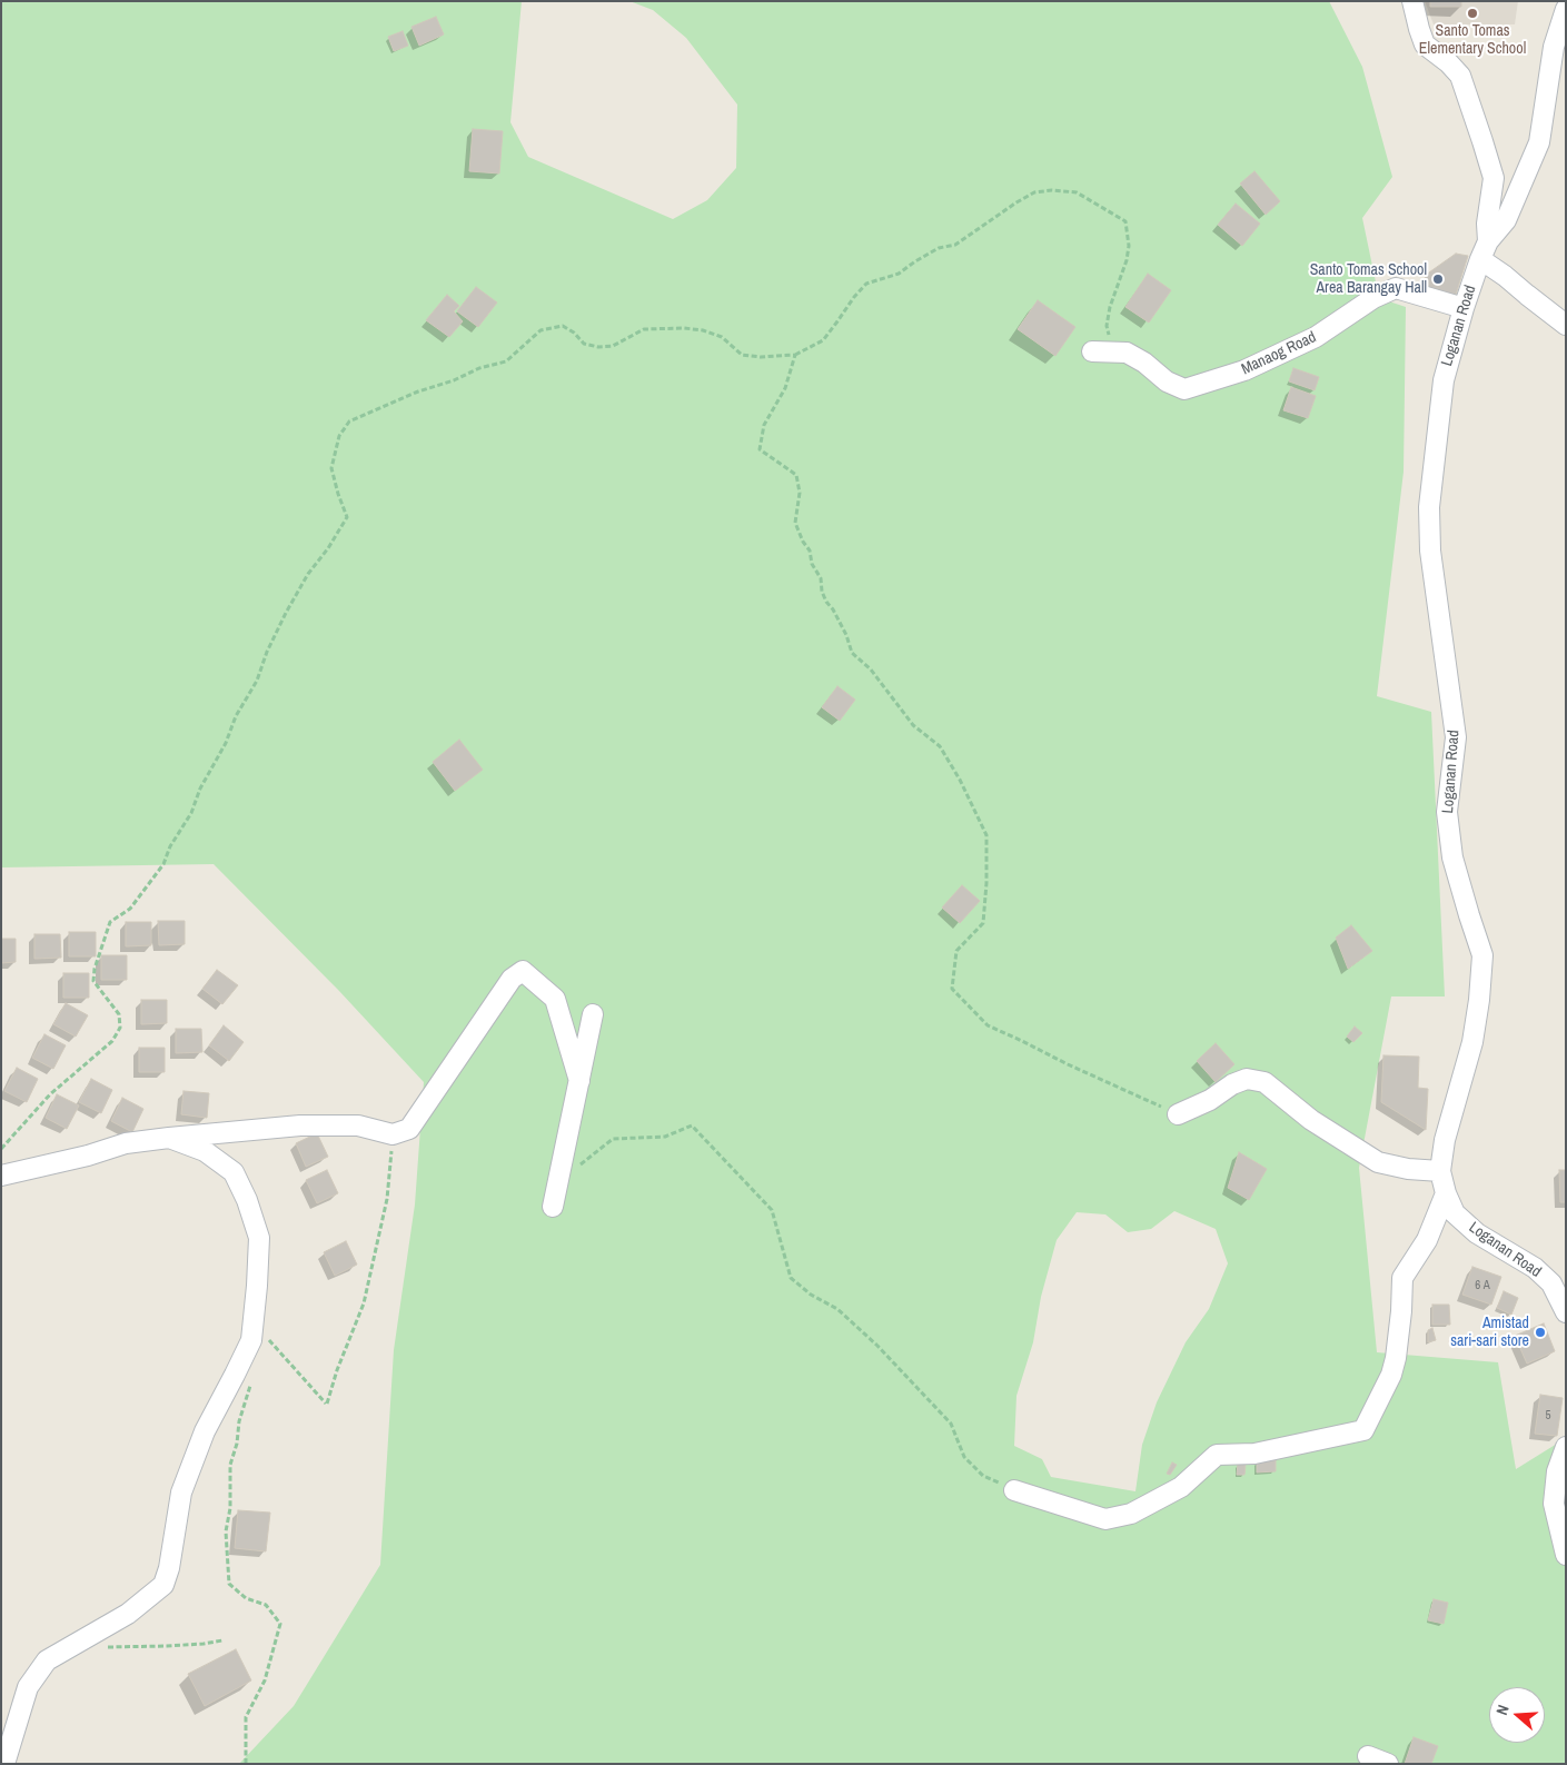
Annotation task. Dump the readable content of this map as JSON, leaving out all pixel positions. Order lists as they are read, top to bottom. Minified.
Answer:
{"streets":{"street":["Loganan Road","Manaog Road"]},"crossings":[["Loganan Road","Manaog Road"]],"places":["Santo Tomas Elementary School","Santo Tomas School Area Barangay Hall","Amistad sari-sari store"],"house_numbers":["6 A","5"],"north":"left"}
